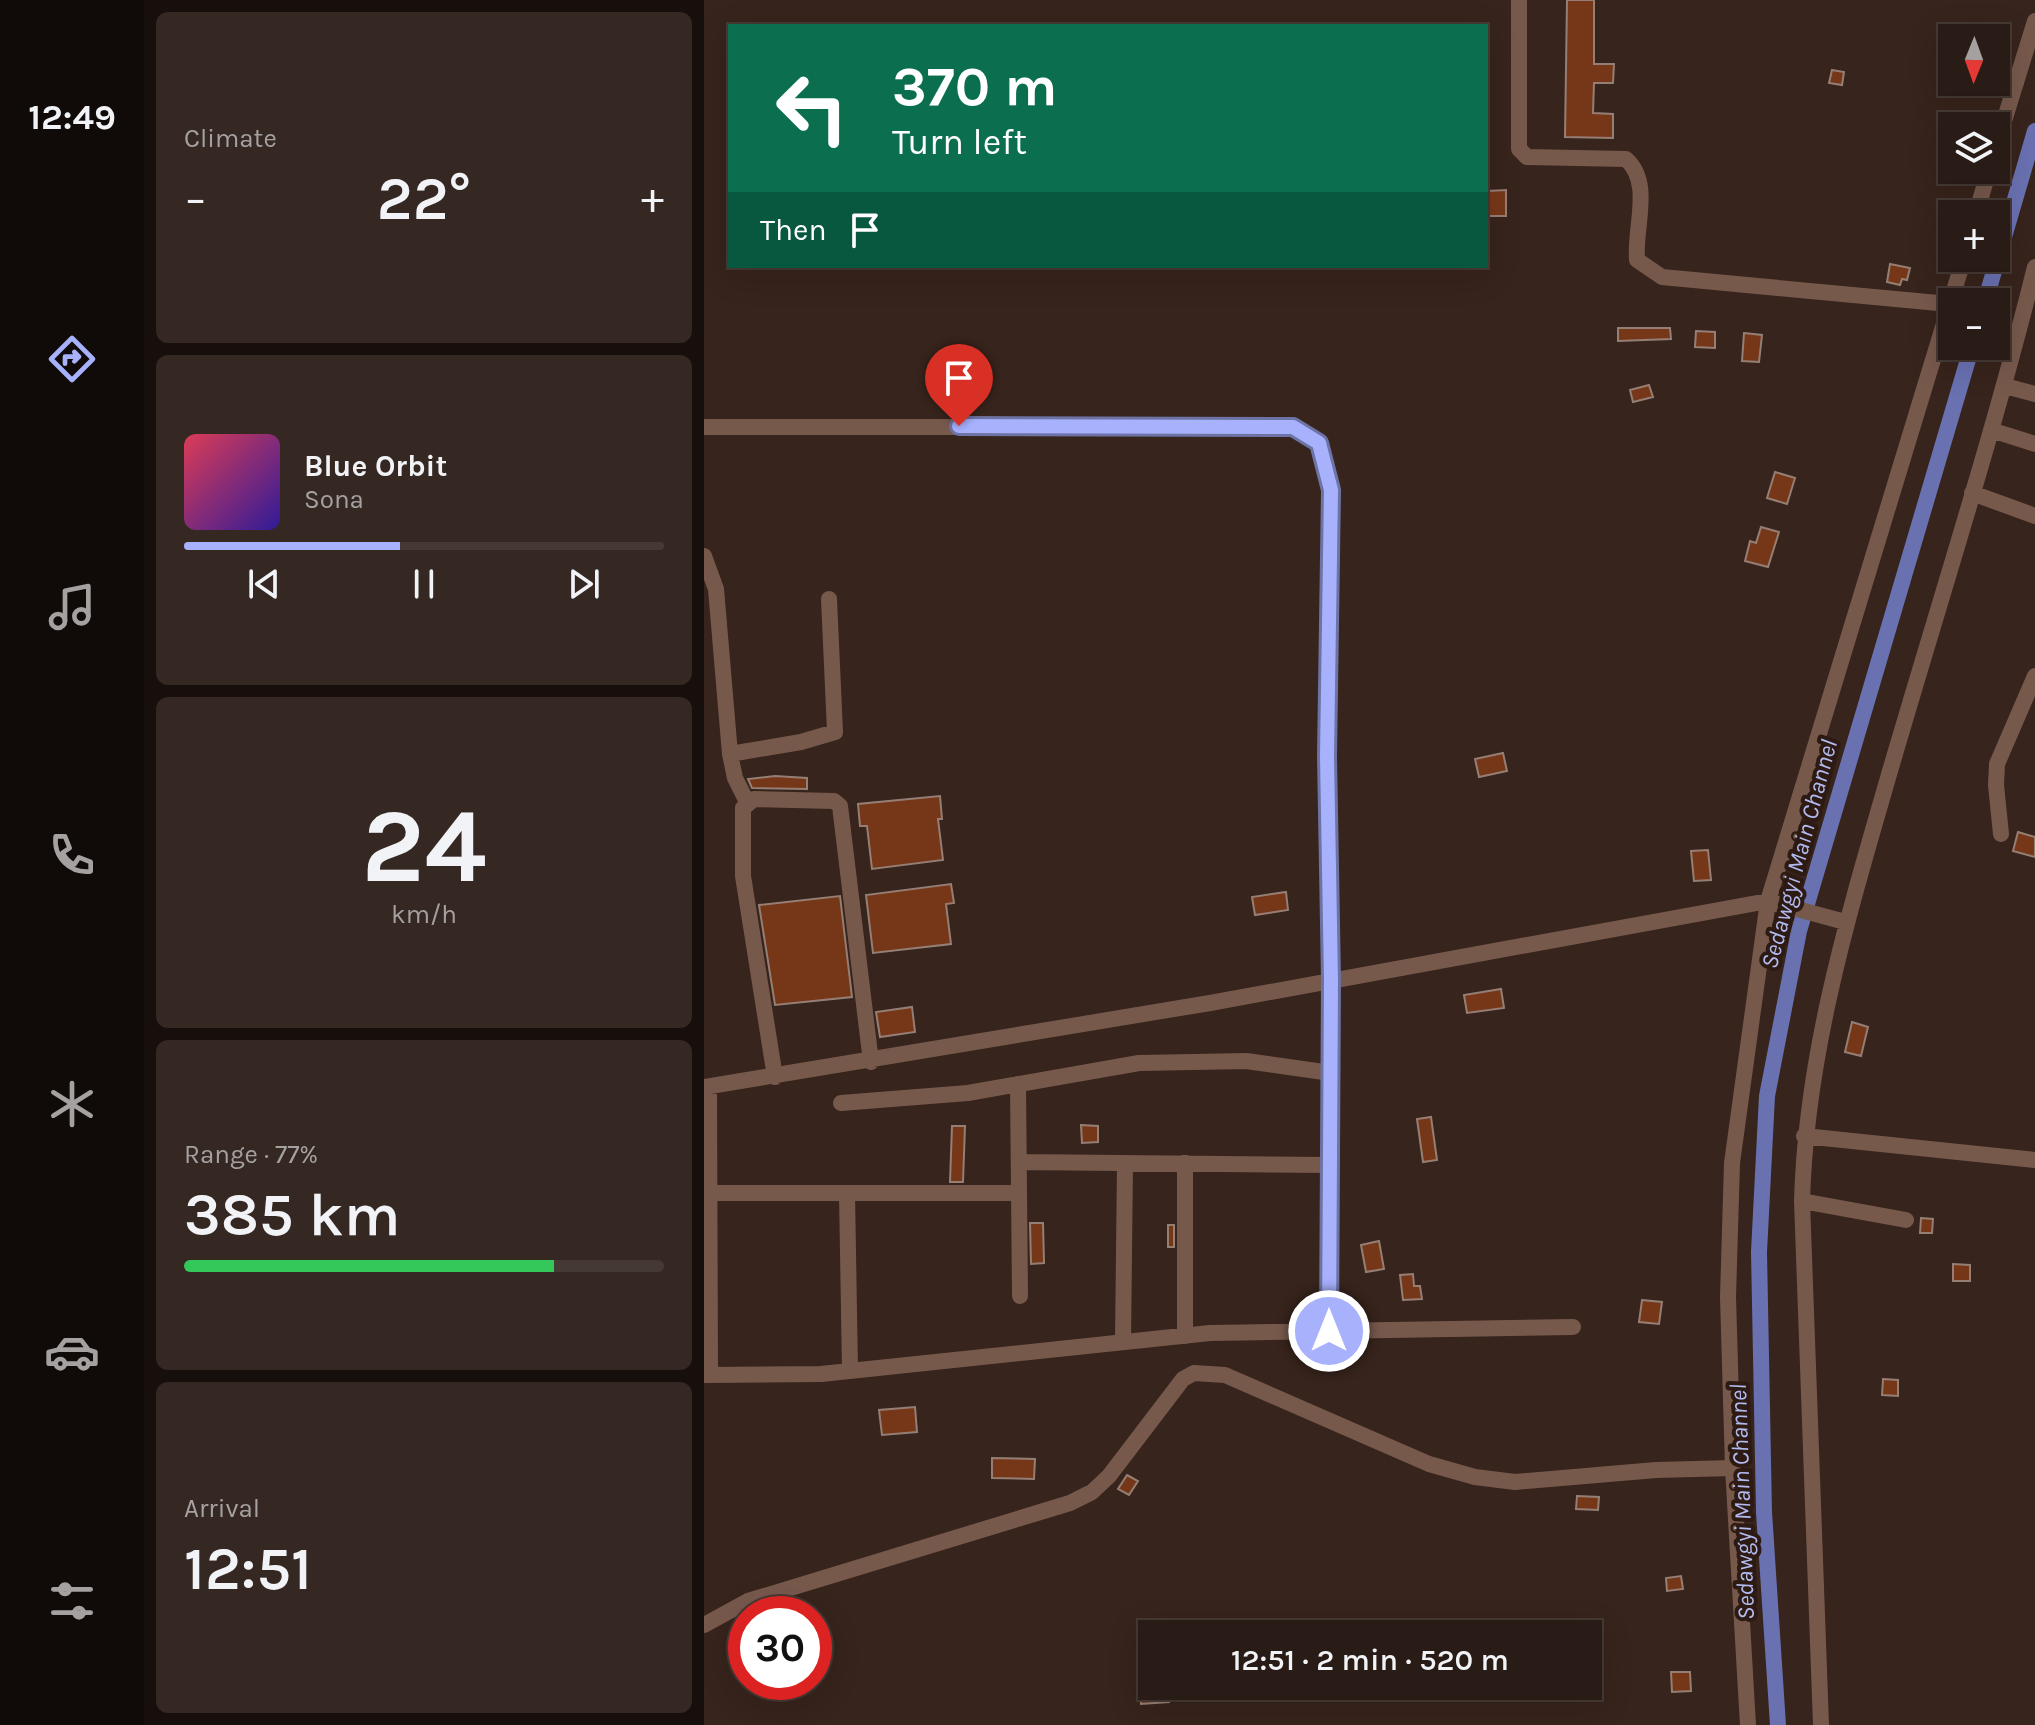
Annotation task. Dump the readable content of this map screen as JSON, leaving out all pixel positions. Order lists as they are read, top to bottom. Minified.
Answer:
{"water":["Sedawgyi Main Channel"],"north":"bottom","page":{"tabs":"12:49","tile":["Climate",["24","km/h"],["Range · 77%","385 km"],["Arrival","12:51"]],"map_buttons":["+","−"],"turn":["370 m","Turn left"],"heat":["−","22°","+"],"then":"Then","song":["Blue Orbit","Sona"],"limit":"30","trip":"12:51 · 2 min · 520 m"}}
